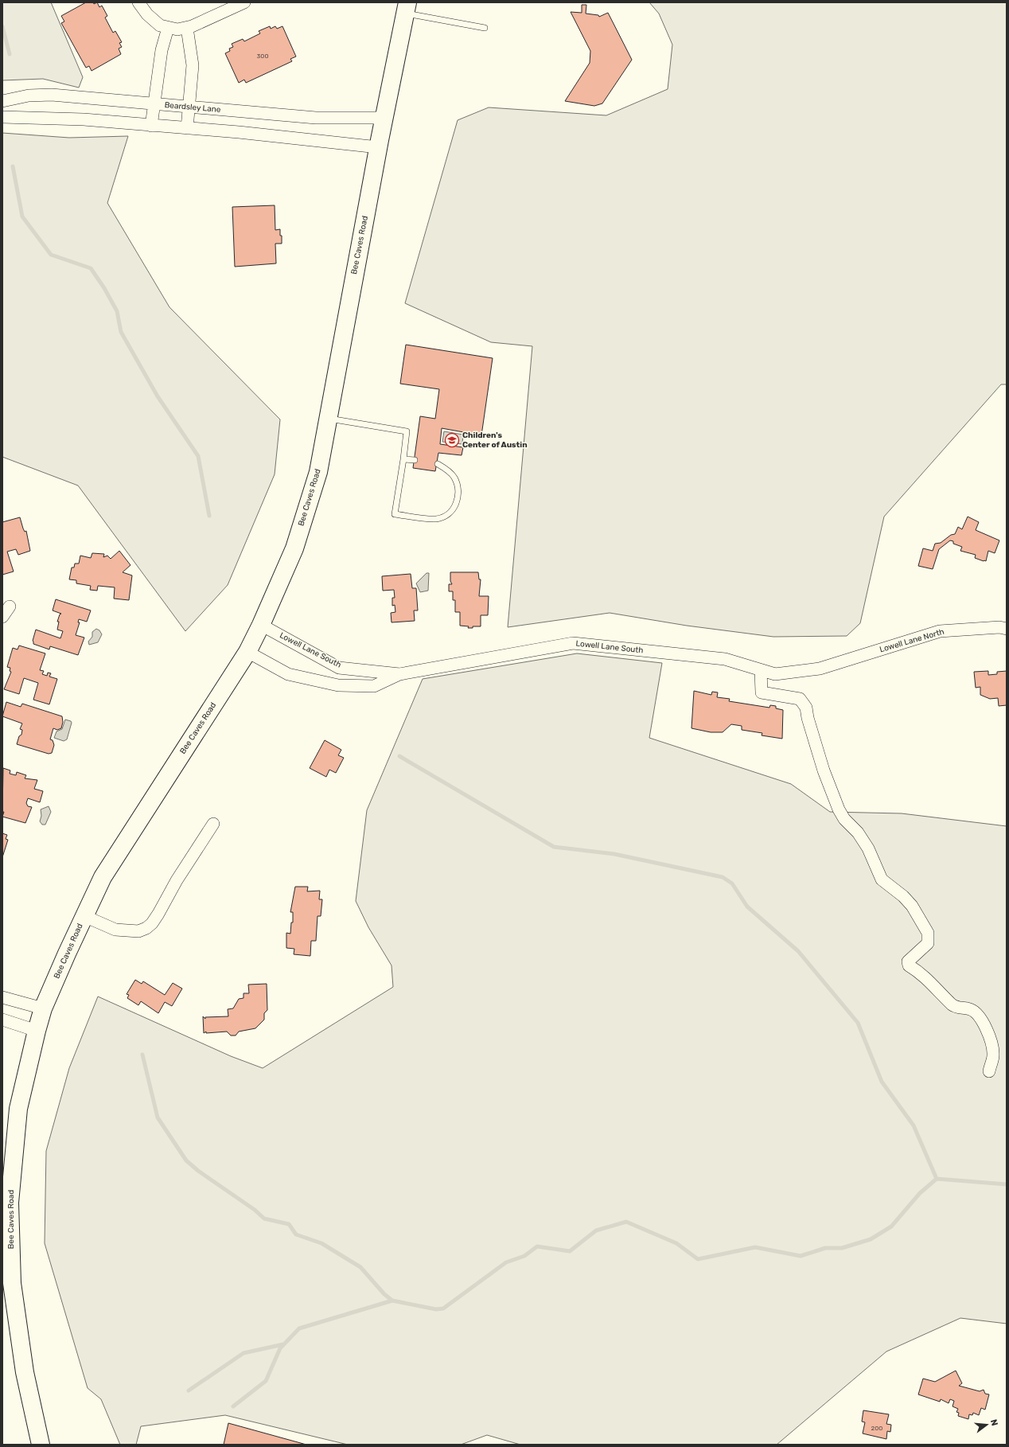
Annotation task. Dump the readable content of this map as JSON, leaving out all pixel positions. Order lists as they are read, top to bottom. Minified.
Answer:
{"streets":{"main road":["Bee Caves Road"],"street":["Beardsley Lane","Lowell Lane North","Lowell Lane South"]},"crossings":[["Beardsley Lane","Bee Caves Road"],["Bee Caves Road","Lowell Lane South"],["Lowell Lane North","Lowell Lane South"]],"places":{"school or university":["Children's Center of Austin"]},"house_numbers":["300","200"],"north":"right"}
